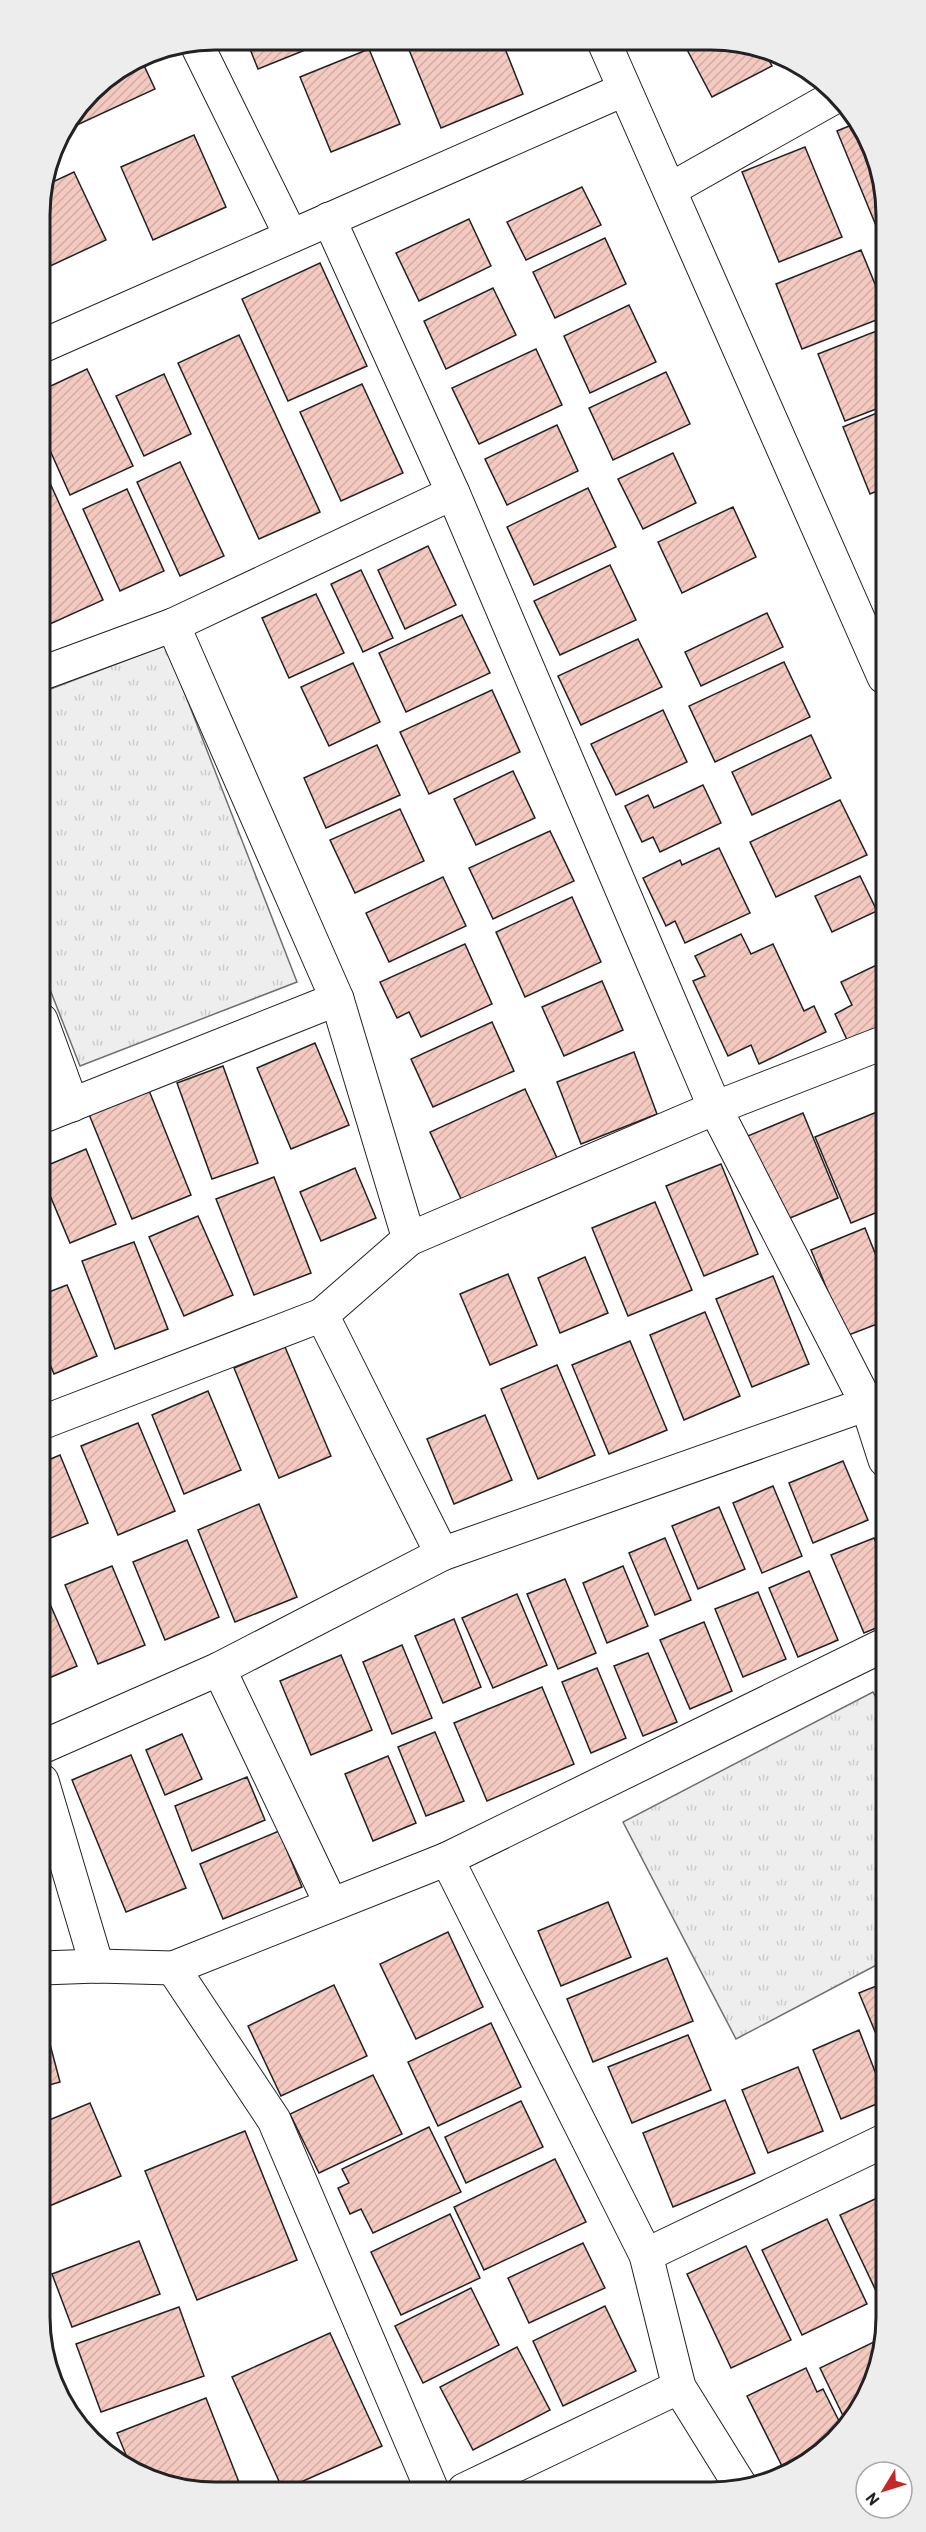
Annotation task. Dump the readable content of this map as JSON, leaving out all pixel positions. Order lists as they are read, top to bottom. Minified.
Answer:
{"north":"bottom left"}
